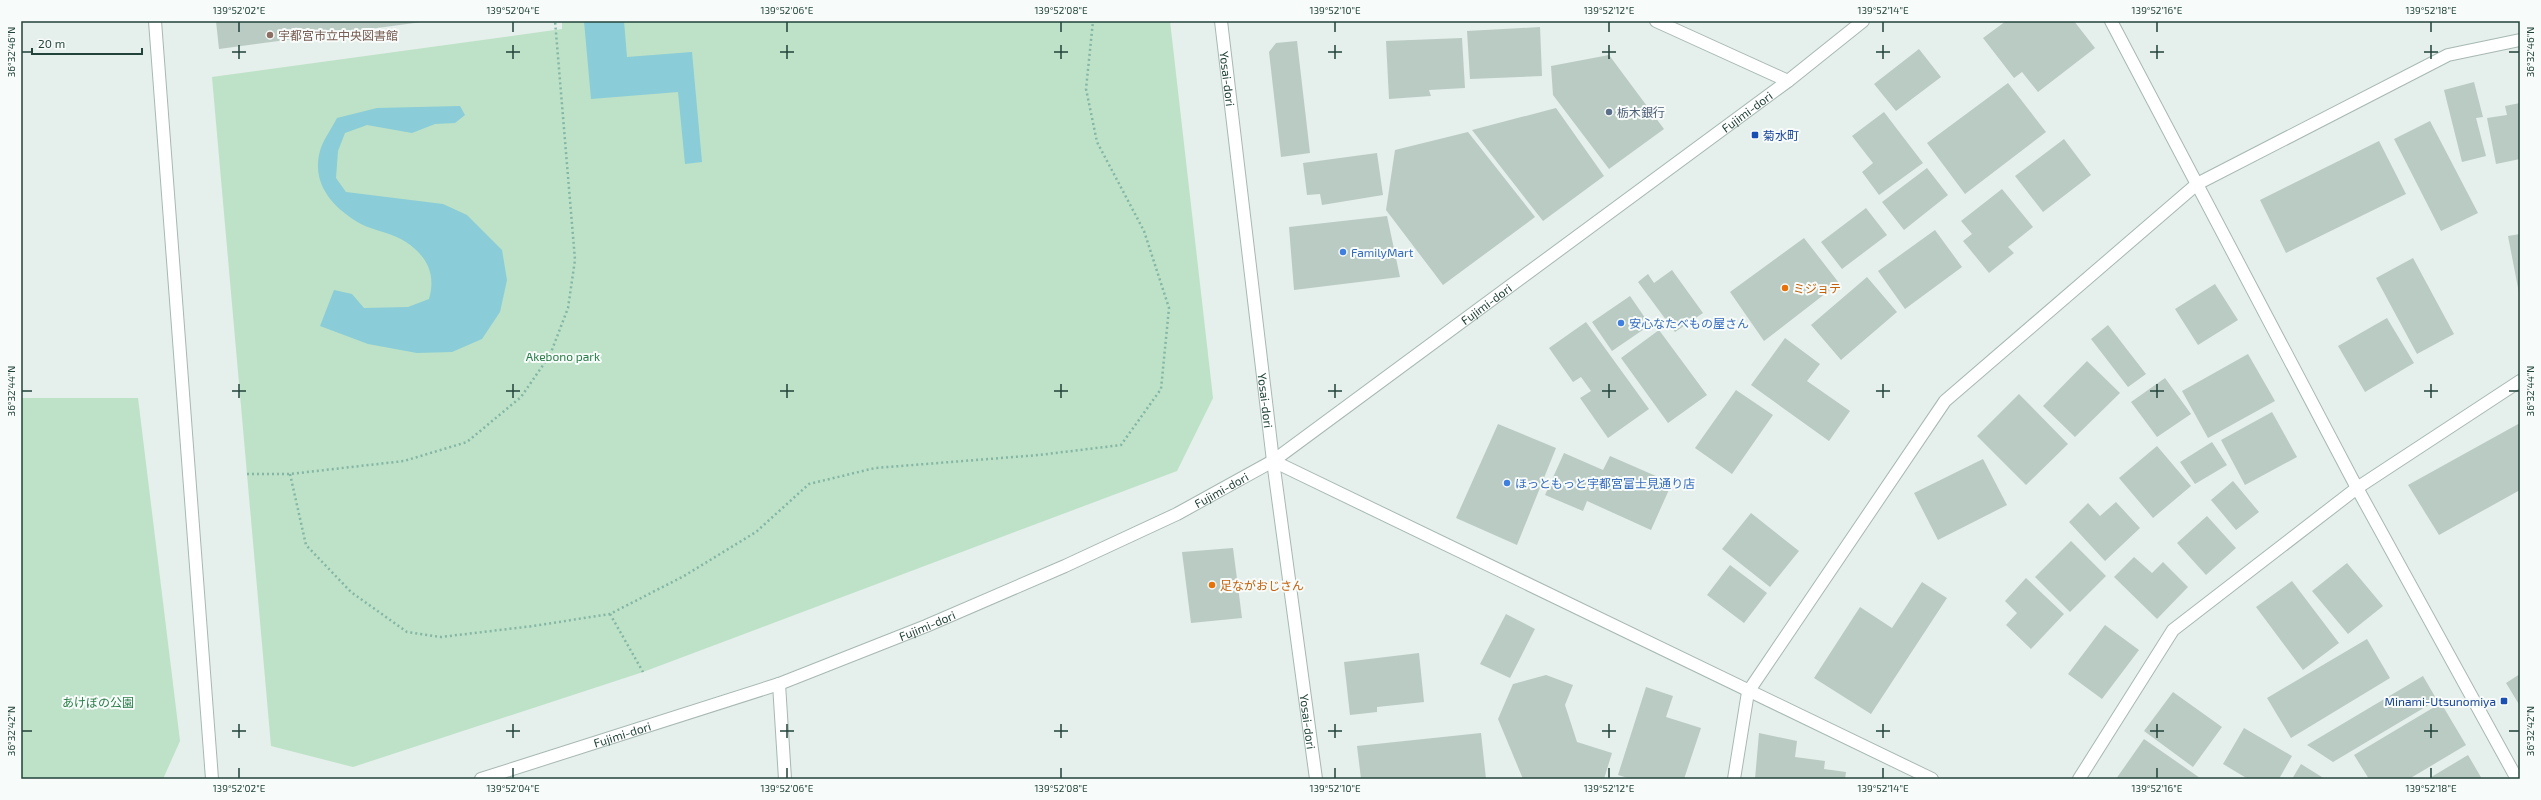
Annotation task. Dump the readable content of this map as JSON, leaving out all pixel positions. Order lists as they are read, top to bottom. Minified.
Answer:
{"streets":{"street":["Yosai-dori","Fujimi-dori"]},"crossings":[["Yosai-dori","Fujimi-dori"]],"parks":["Akebono park","あけぼの公園"],"places":{"other":["宇都宮市立中央図書館","栃木銀行","FamilyMart","ミジョテ","安心なたべもの屋さん","ほっともっと宇都宮富士見通り店","足ながおじさん"],"transit":["菊水町","Minami-Utsunomiya"]},"scale_bar":"20 m","coordinates":["139°52'02\"E","139°52'04\"E","139°52'06\"E","139°52'08\"E","139°52'10\"E","139°52'12\"E","139°52'14\"E","139°52'16\"E","139°52'18\"E","36°32'46\"N","36°32'44\"N","36°32'42\"N"]}
